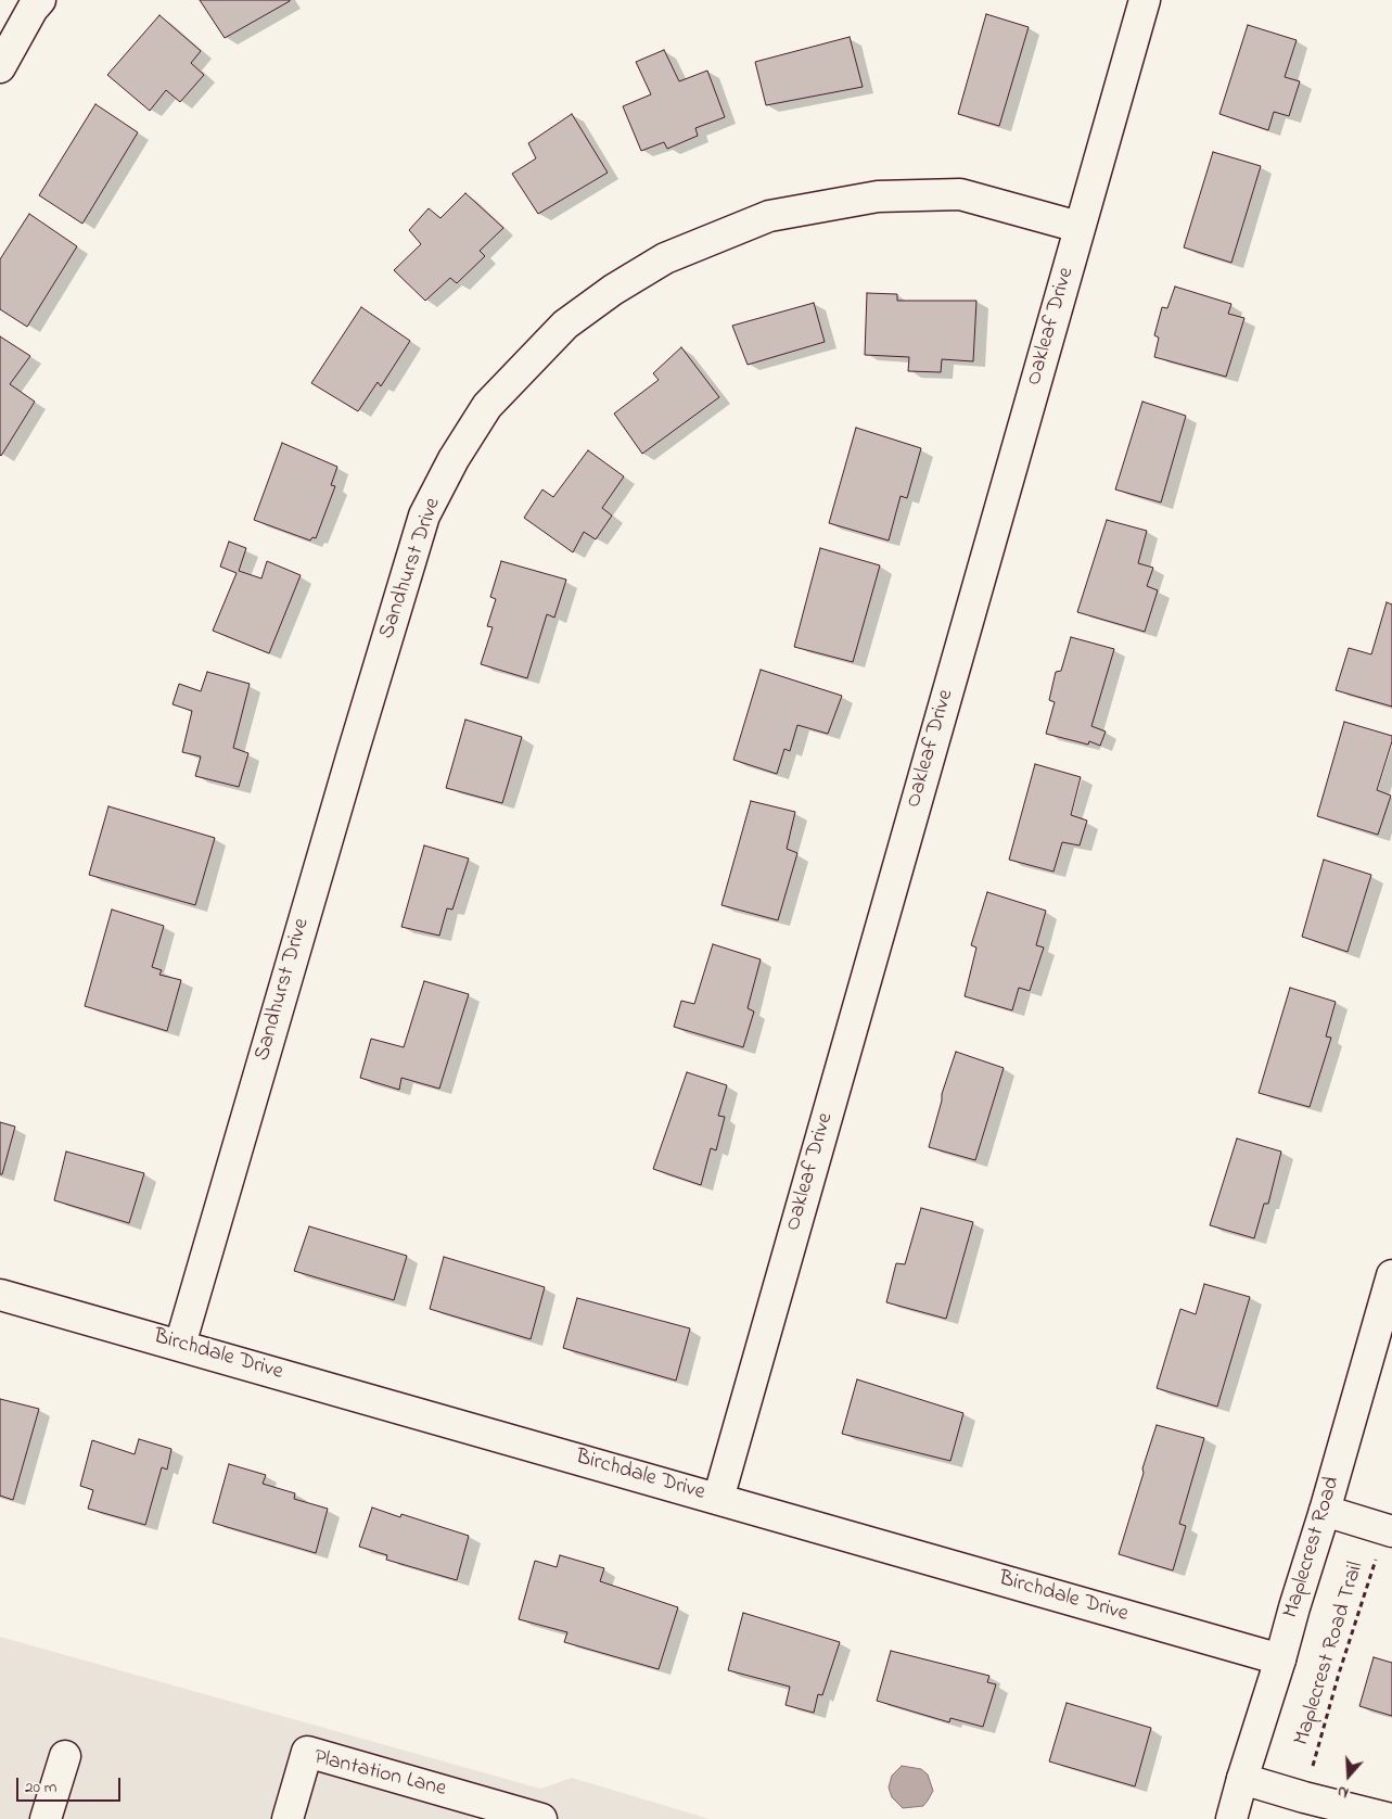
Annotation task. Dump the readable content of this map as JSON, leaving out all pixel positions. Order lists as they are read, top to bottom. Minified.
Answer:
{"streets":{"street":["Oakleaf Drive","Sandhurst Drive","Birchdale Drive","Maplecrest Road","Plantation Lane"],"path":["Maplecrest Road Trail"]},"crossings":[["Oakleaf Drive","Sandhurst Drive"],["Oakleaf Drive","Birchdale Drive"],["Sandhurst Drive","Birchdale Drive"],["Birchdale Drive","Maplecrest Road"]],"scale_bar":"20 m","north":"bottom"}
